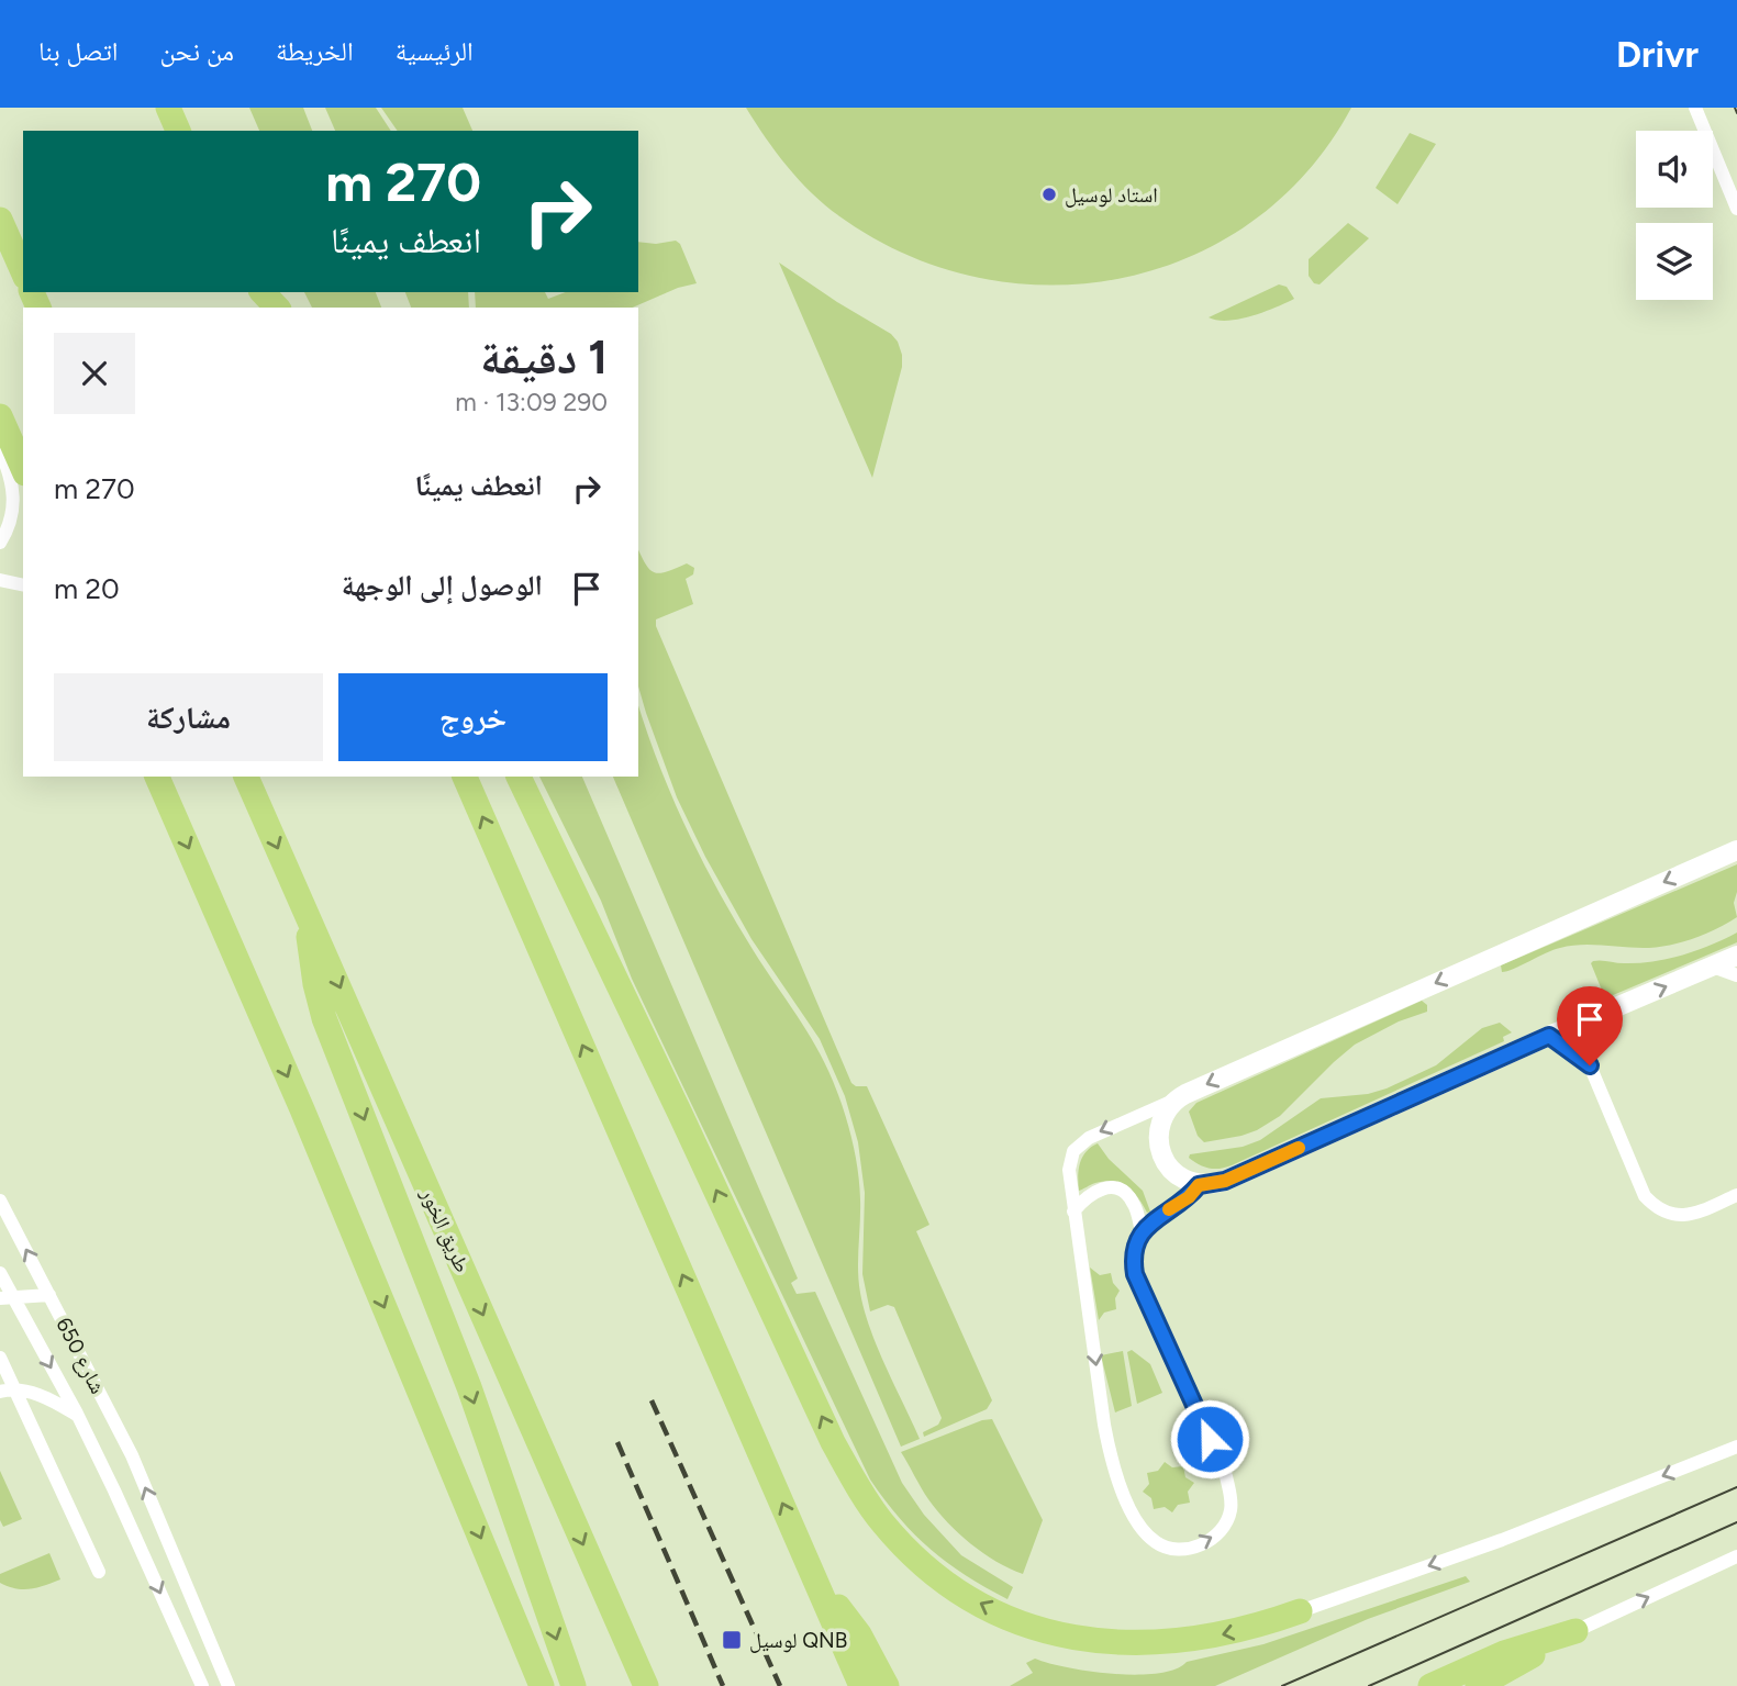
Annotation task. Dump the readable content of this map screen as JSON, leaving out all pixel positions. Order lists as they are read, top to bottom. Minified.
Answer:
{"streets":{"highway":["طريق الخور"],"street":["شارع 650"]},"places":{"other":["استاد لوسيل"],"transit":["لوسيل QNB"]},"page":{"header":"Drivr","nav":["الرئيسية","الخريطة","من نحن","اتصل بنا"],"turn":["270 m","انعطف يمينًا"],"heading":["1 دقيقة","290 m · 13:09"],"list":[{"name":"انعطف يمينًا","value":"270 m"},{"name":"الوصول إلى الوجهة","value":"20 m"}],"buttons":["خروج","مشاركة"]}}
